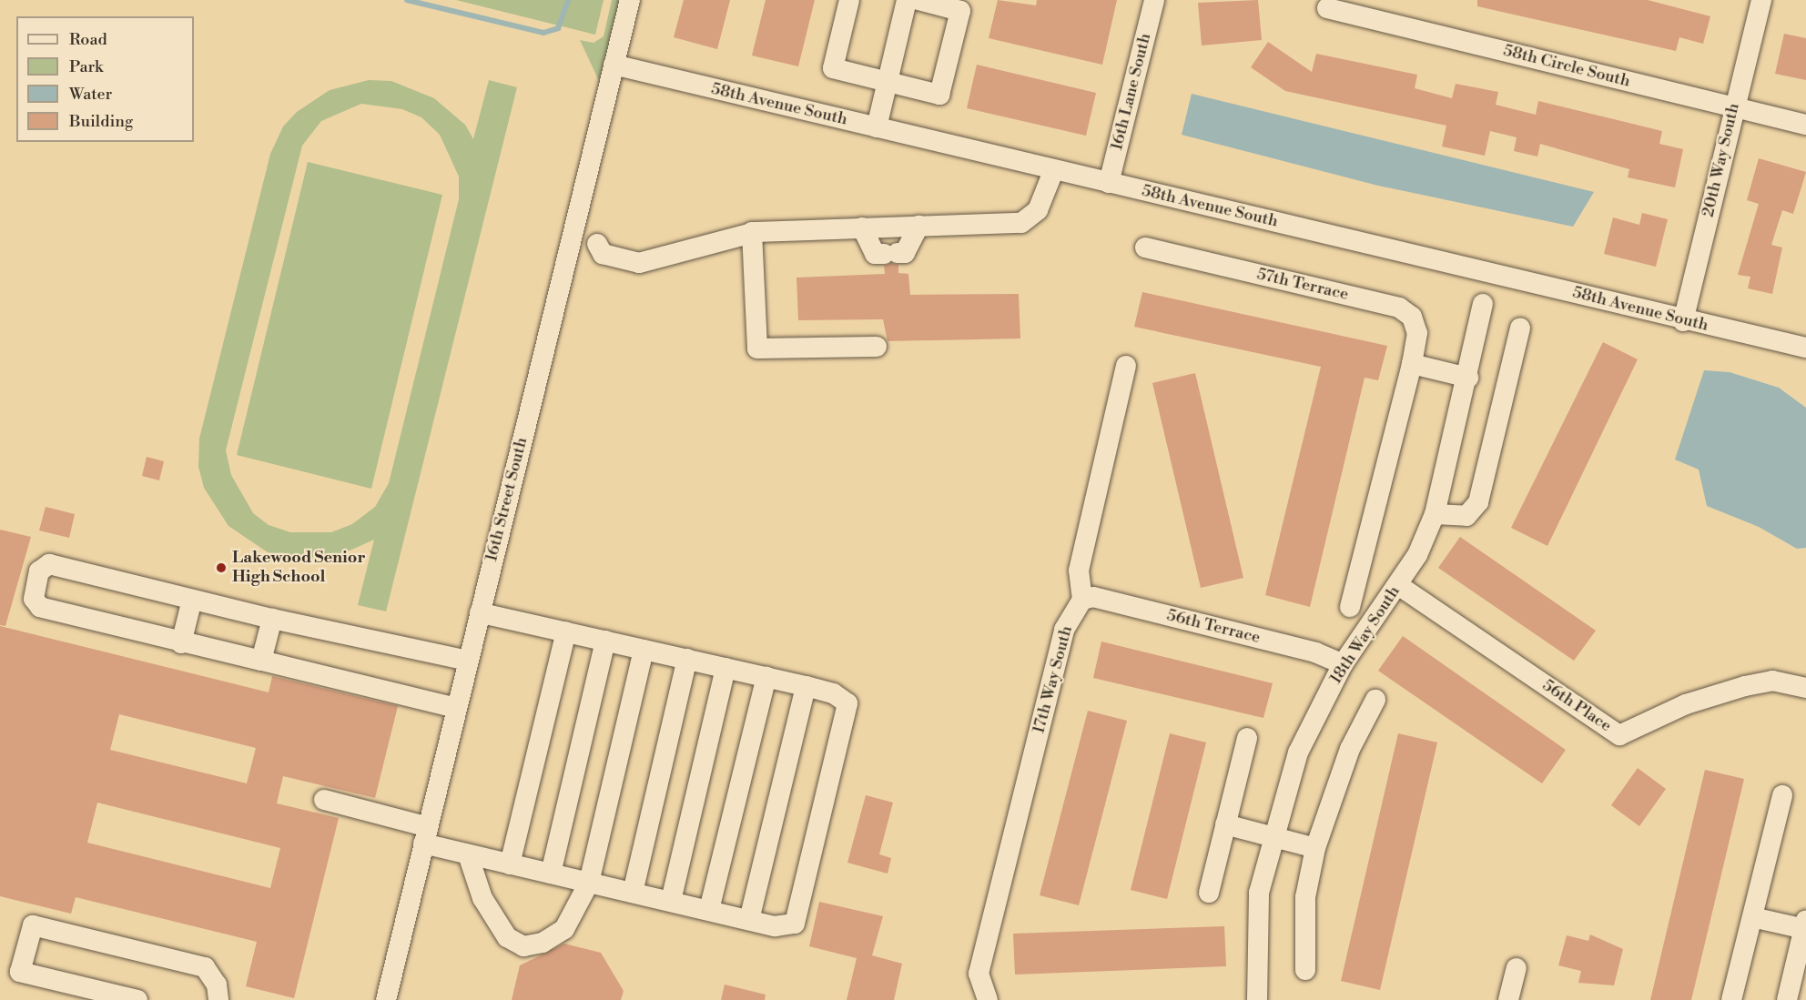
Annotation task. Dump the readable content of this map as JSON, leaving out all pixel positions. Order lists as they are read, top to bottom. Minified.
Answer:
{"streets":{"street":["58th Circle South","16th Lane South","58th Avenue South","20th Way South","57th Terrace","16th Street South","56th Terrace","18th Way South","17th Way South","56th Place"]},"crossings":[["58th Circle South","20th Way South"],["16th Lane South","58th Avenue South"],["58th Avenue South","20th Way South"],["58th Avenue South","16th Street South"],["56th Terrace","18th Way South"],["56th Terrace","17th Way South"],["18th Way South","56th Place"]],"places":["Lakewood Senior High School"],"legend":["Road","Park","Water","Building"]}
